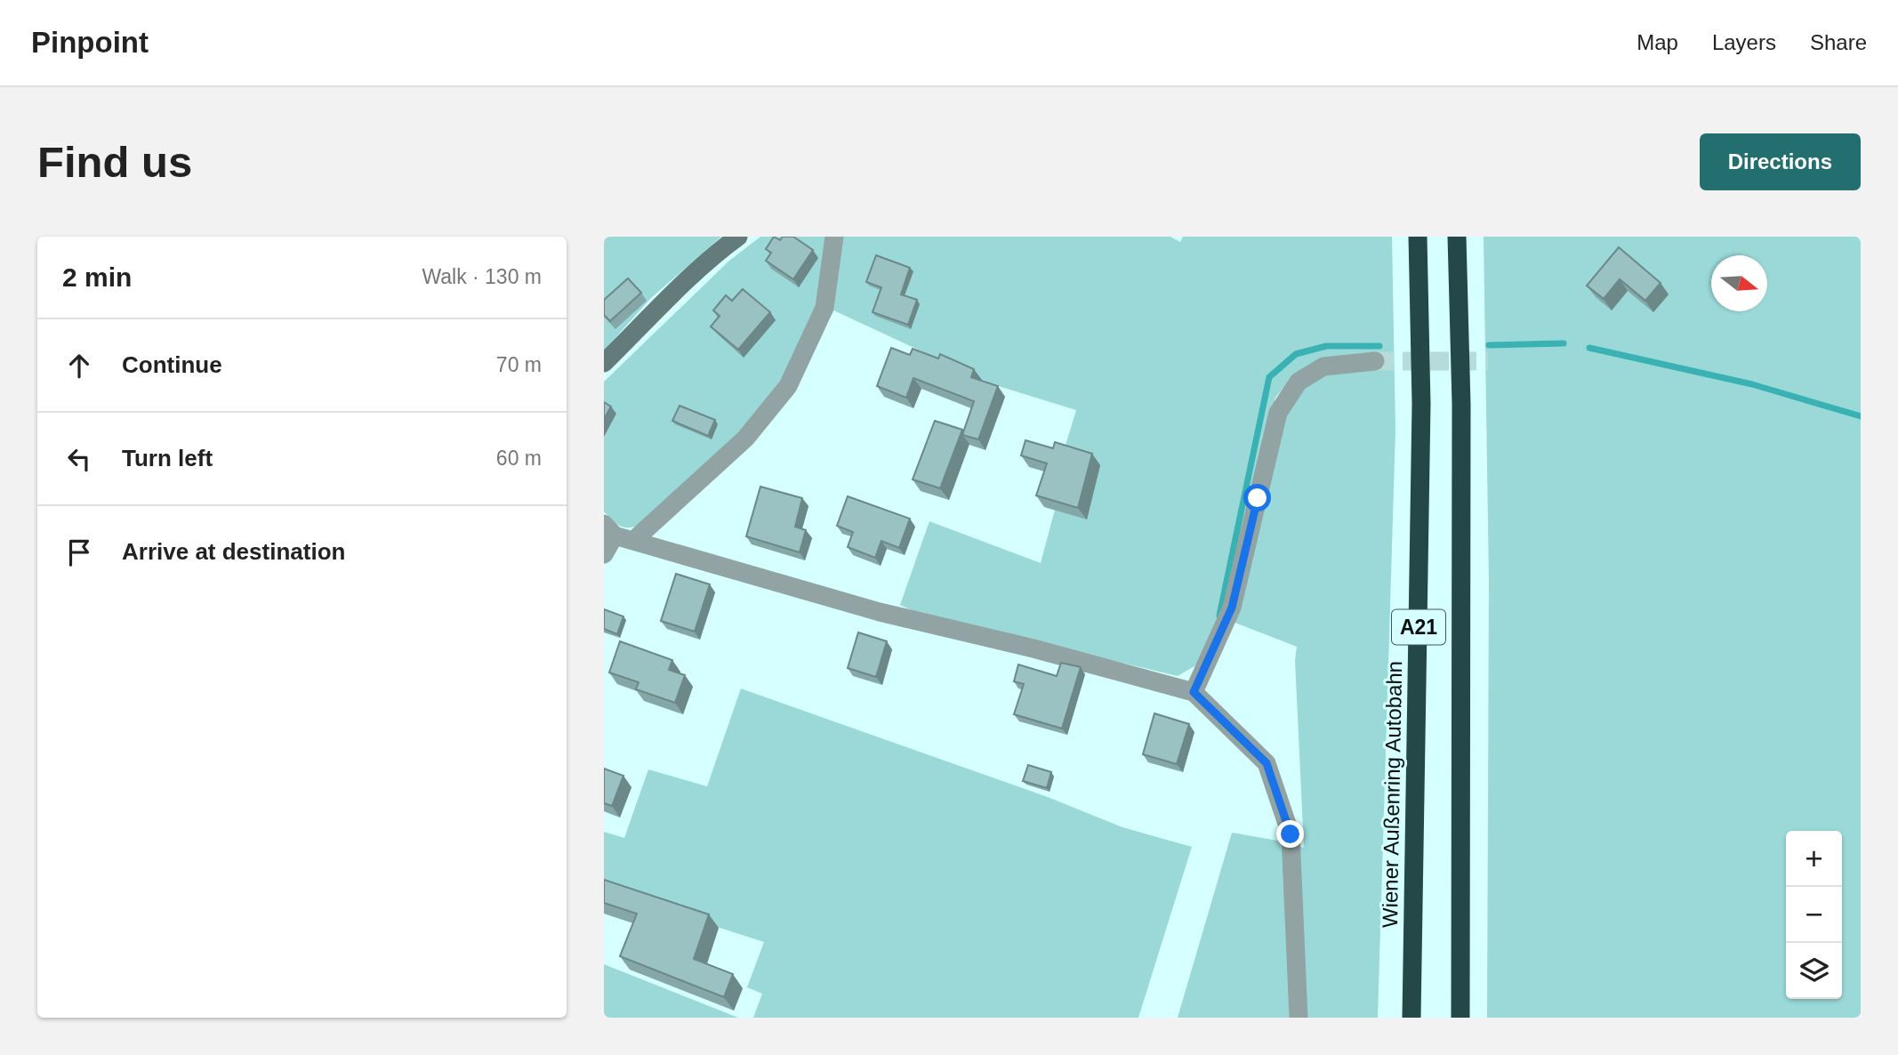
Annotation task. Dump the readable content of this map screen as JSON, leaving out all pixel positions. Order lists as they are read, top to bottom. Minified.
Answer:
{"streets":{"highway":["A21","Wiener Außenring Autobahn"]},"north":"right","page":{"header":"Pinpoint","nav":["Map","Layers","Share"],"buttons":"Directions","title":"Find us","heading":["2 min","Walk · 130 m"],"list":[["Continue","70 m"],["Turn left","60 m"],"Arrive at destination"],"map_buttons":["+","−"]}}
